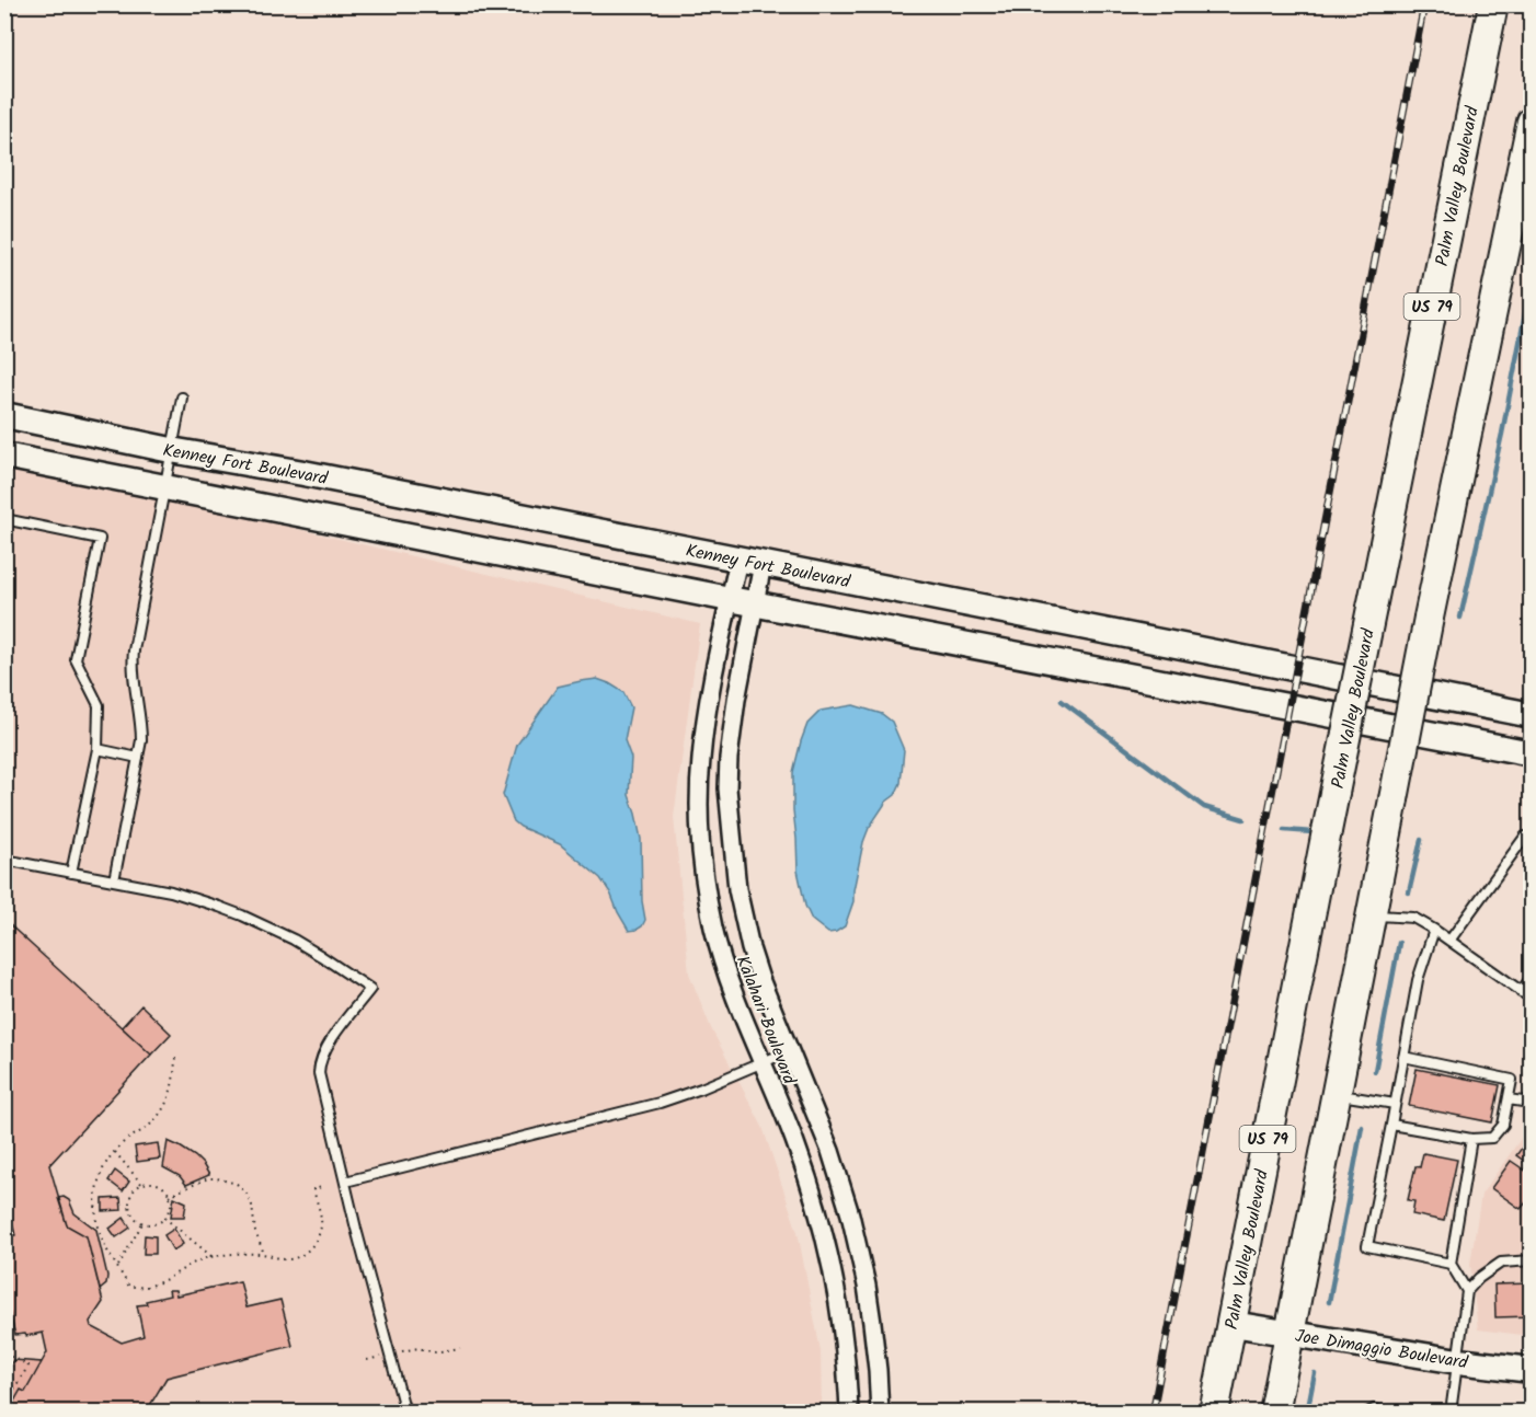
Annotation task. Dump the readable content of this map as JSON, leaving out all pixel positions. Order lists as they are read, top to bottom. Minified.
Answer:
{"streets":{"highway":["Palm Valley Boulevard","US 79"],"main road":["Kenney Fort Boulevard","Joe Dimaggio Boulevard"],"street":["Kalahari Boulevard"]},"crossings":[["Palm Valley Boulevard","Joe Dimaggio Boulevard"],["Kenney Fort Boulevard","Kalahari Boulevard"]]}
